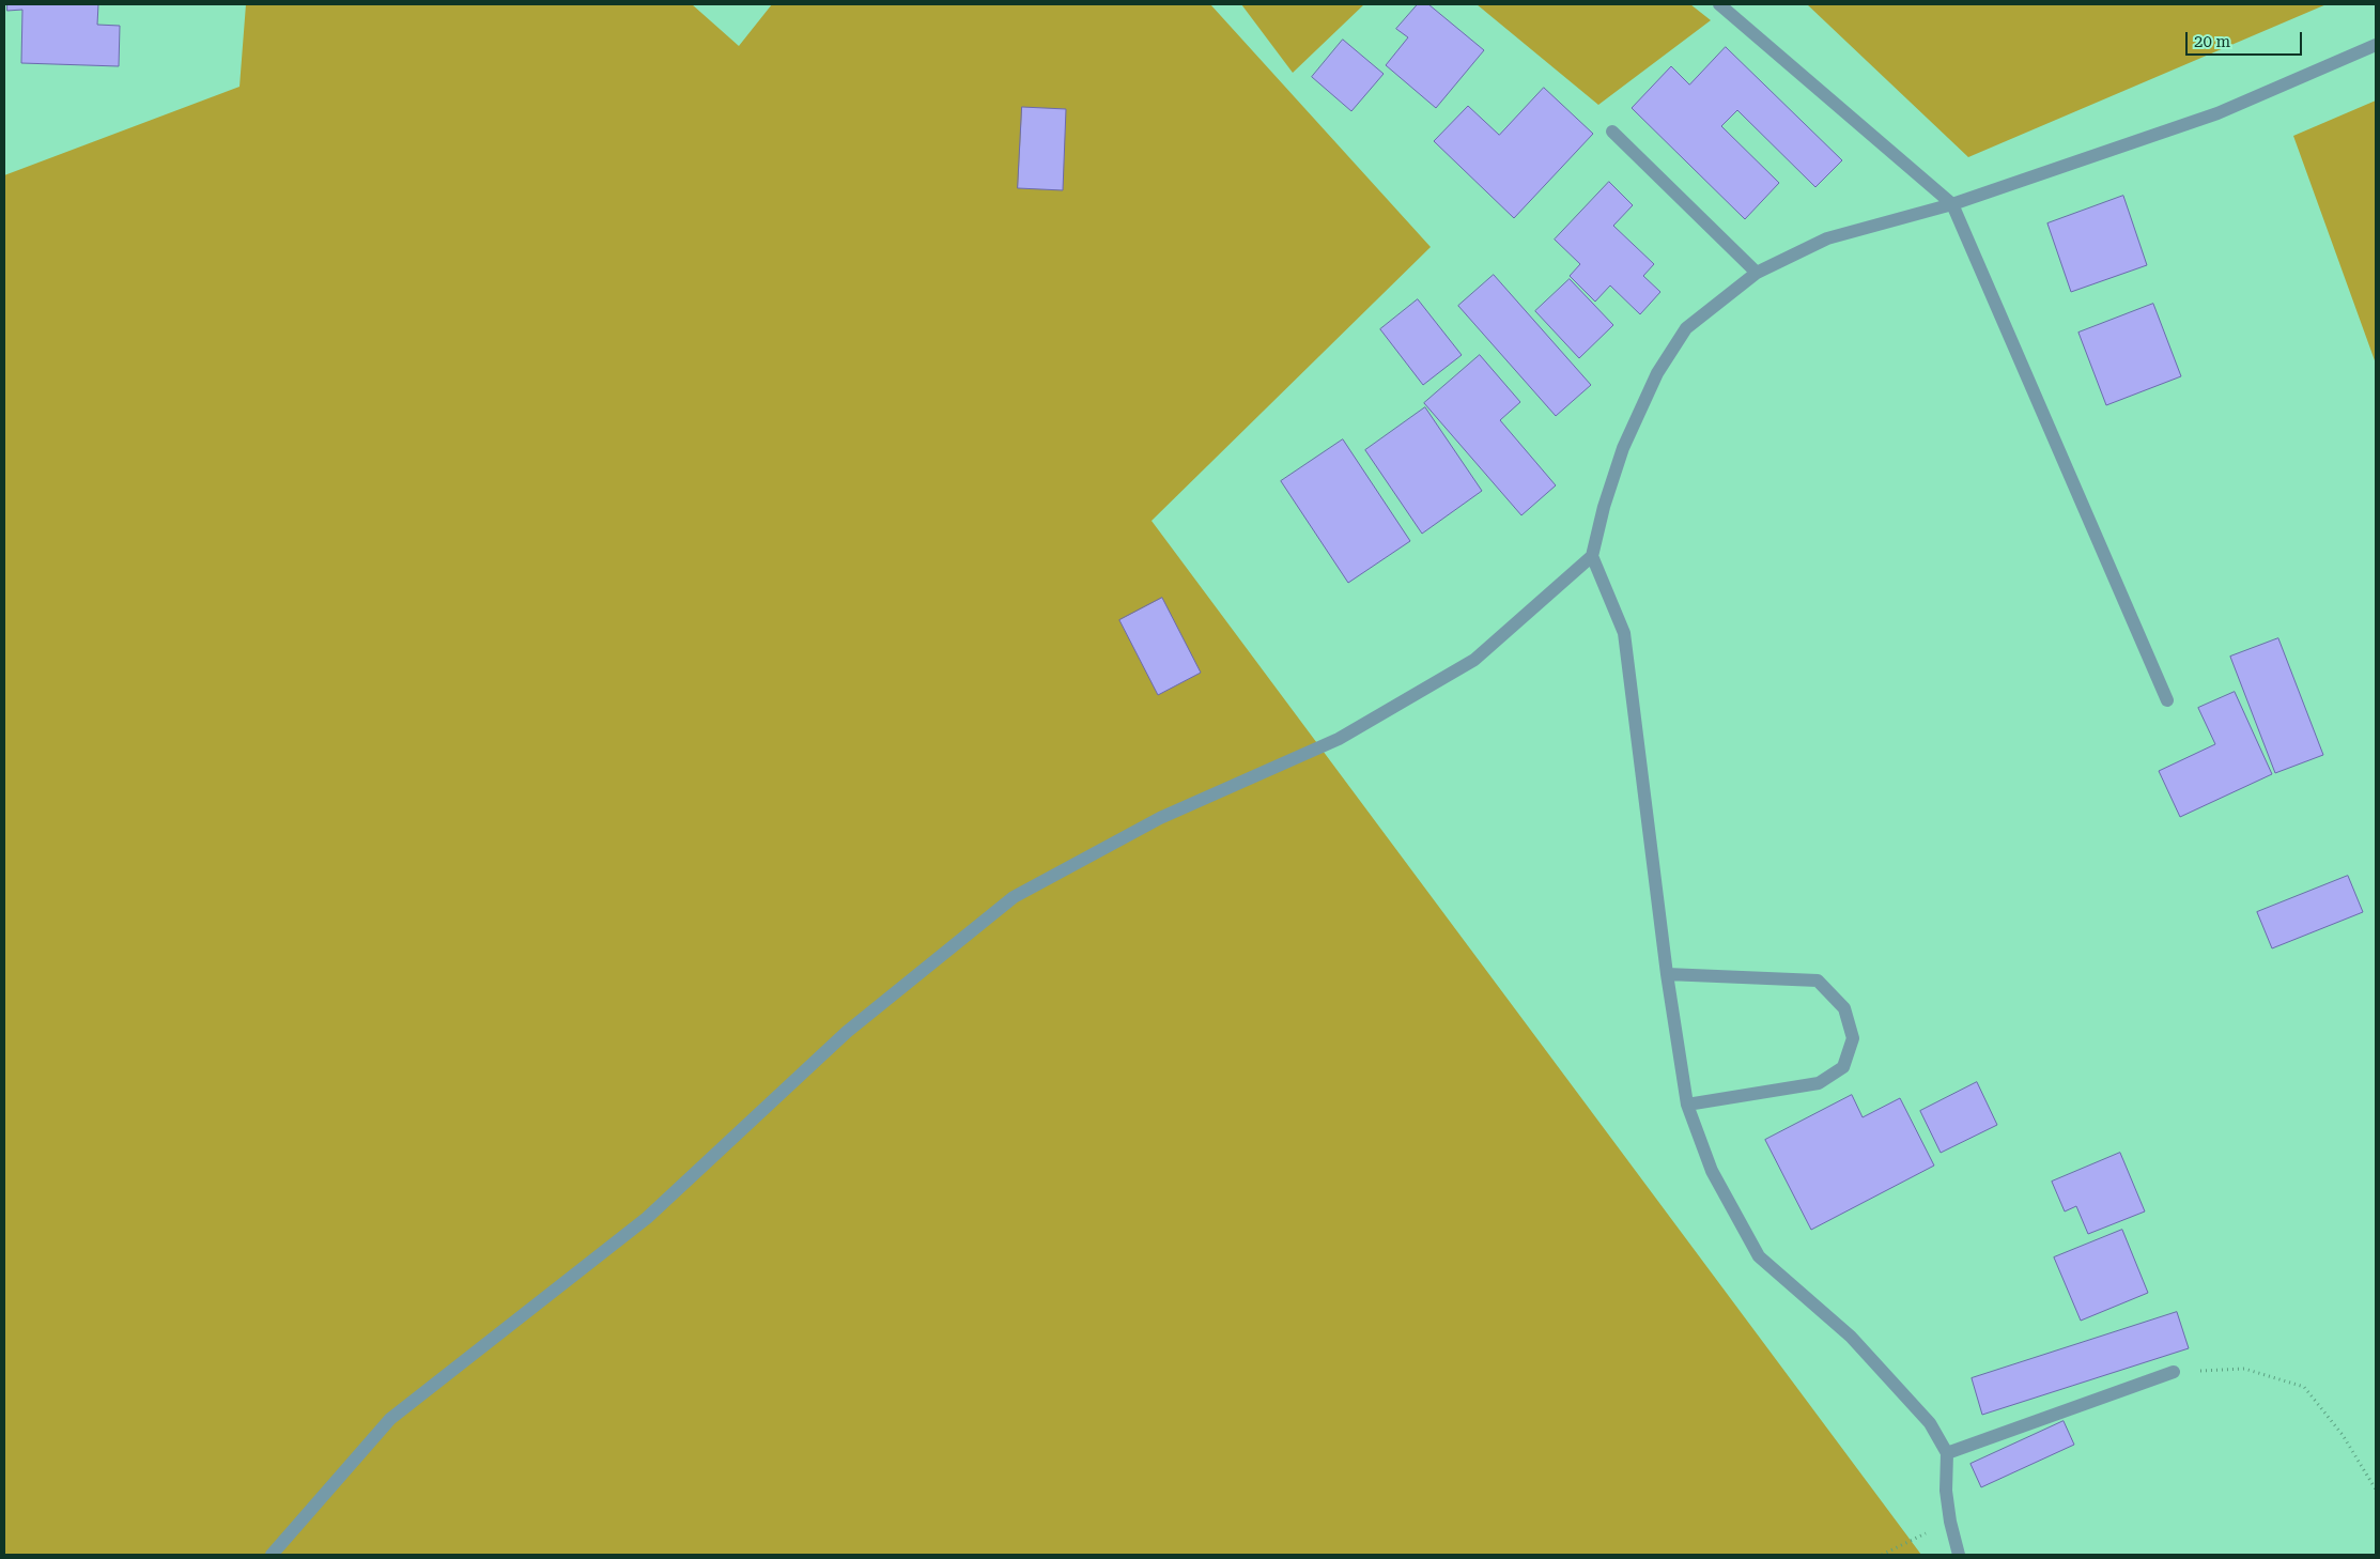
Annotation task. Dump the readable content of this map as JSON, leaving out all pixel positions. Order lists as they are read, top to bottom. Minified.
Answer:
{"scale_bar":"20 m"}
